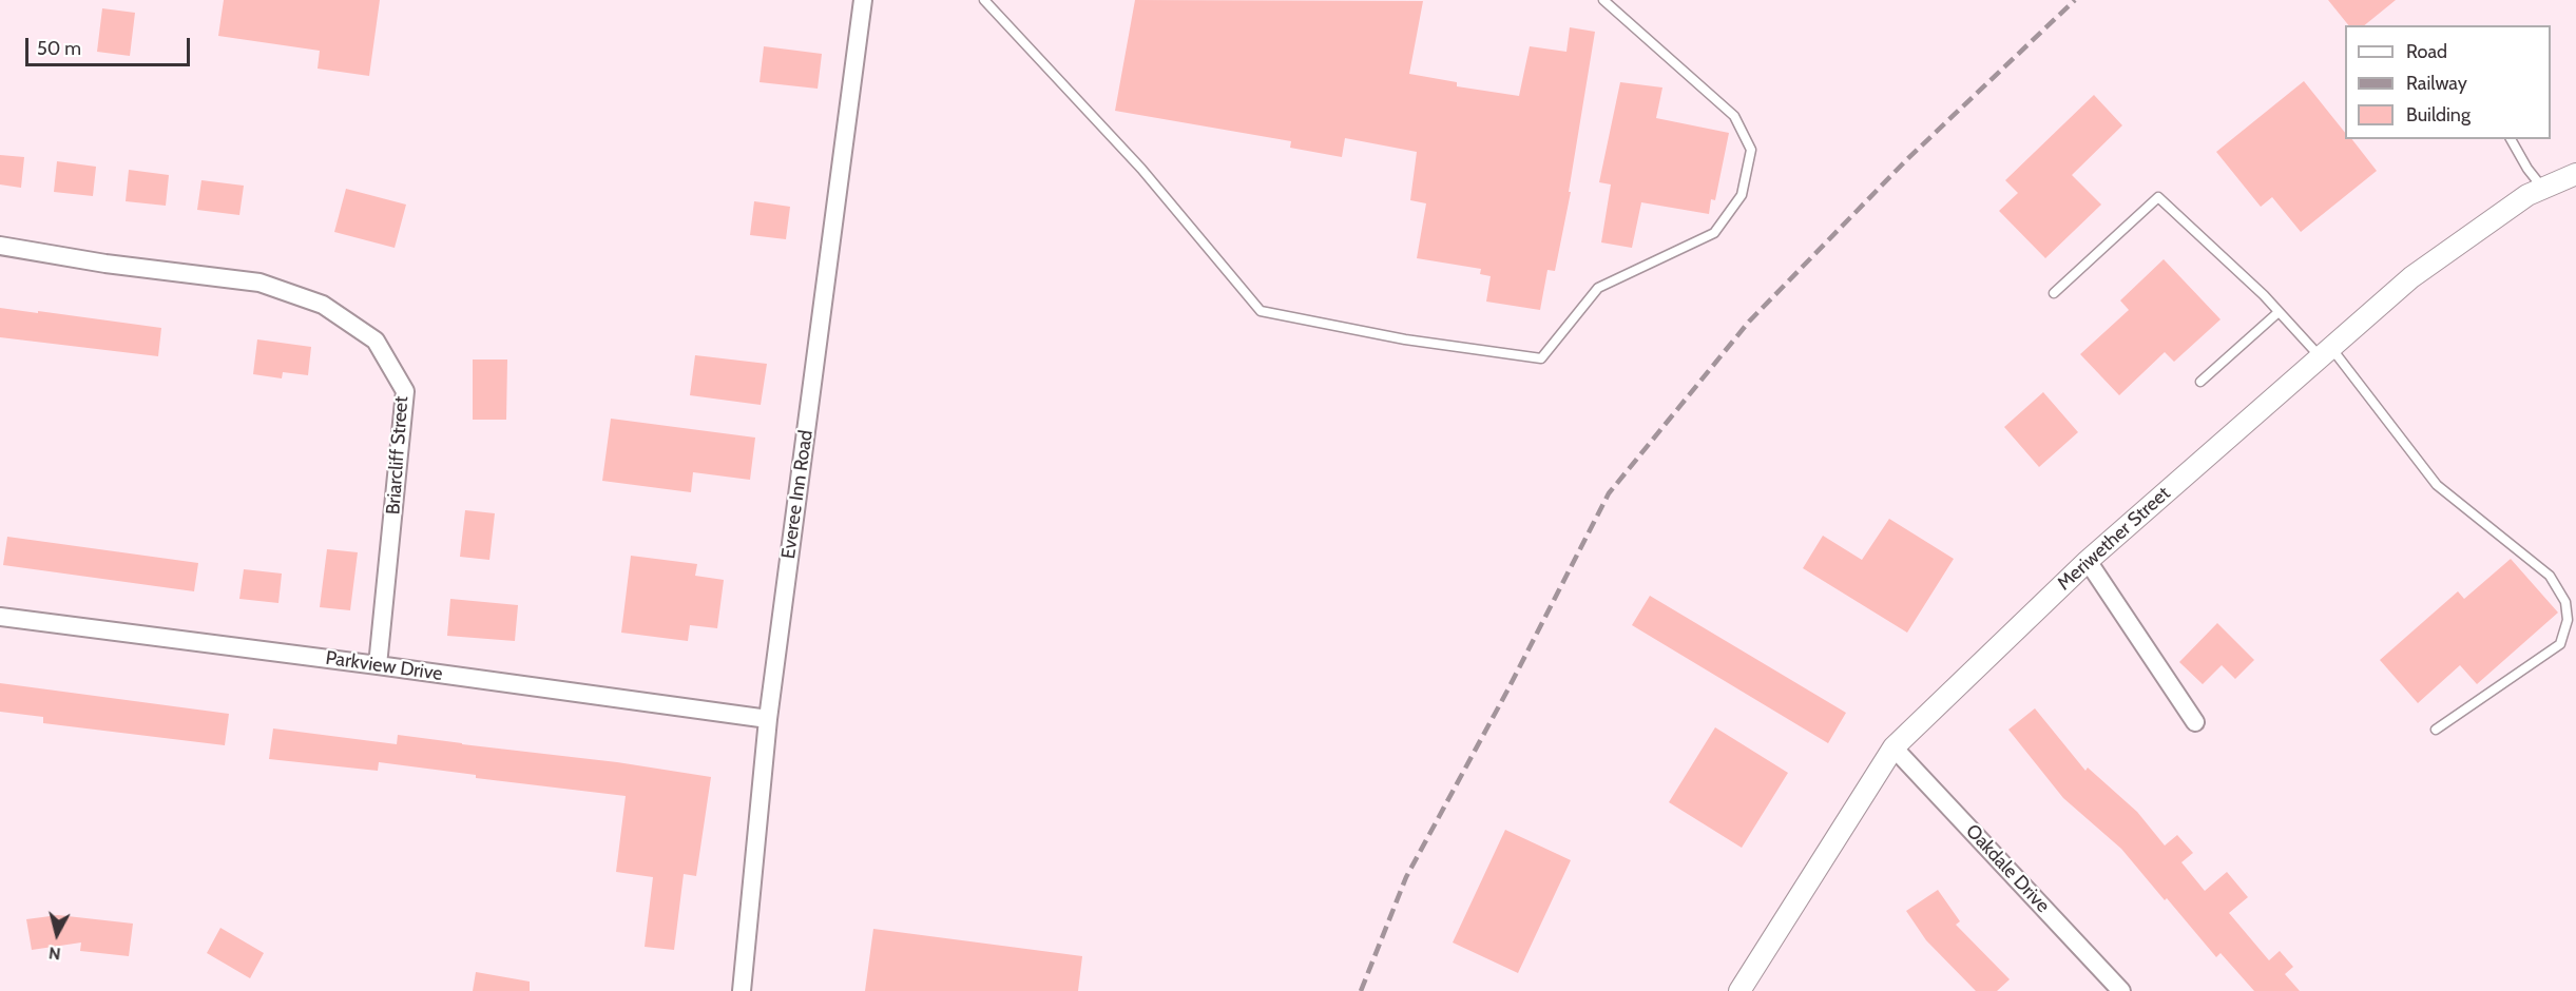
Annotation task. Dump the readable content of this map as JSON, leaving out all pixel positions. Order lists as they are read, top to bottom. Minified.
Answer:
{"streets":{"street":["Briarcliff Street","Everee Inn Road","Meriwether Street","Parkview Drive","Oakdale Drive"]},"crossings":[["Briarcliff Street","Parkview Drive"],["Everee Inn Road","Parkview Drive"],["Meriwether Street","Oakdale Drive"]],"legend":["Road","Railway","Building"],"scale_bar":"50 m","north":"bottom"}
